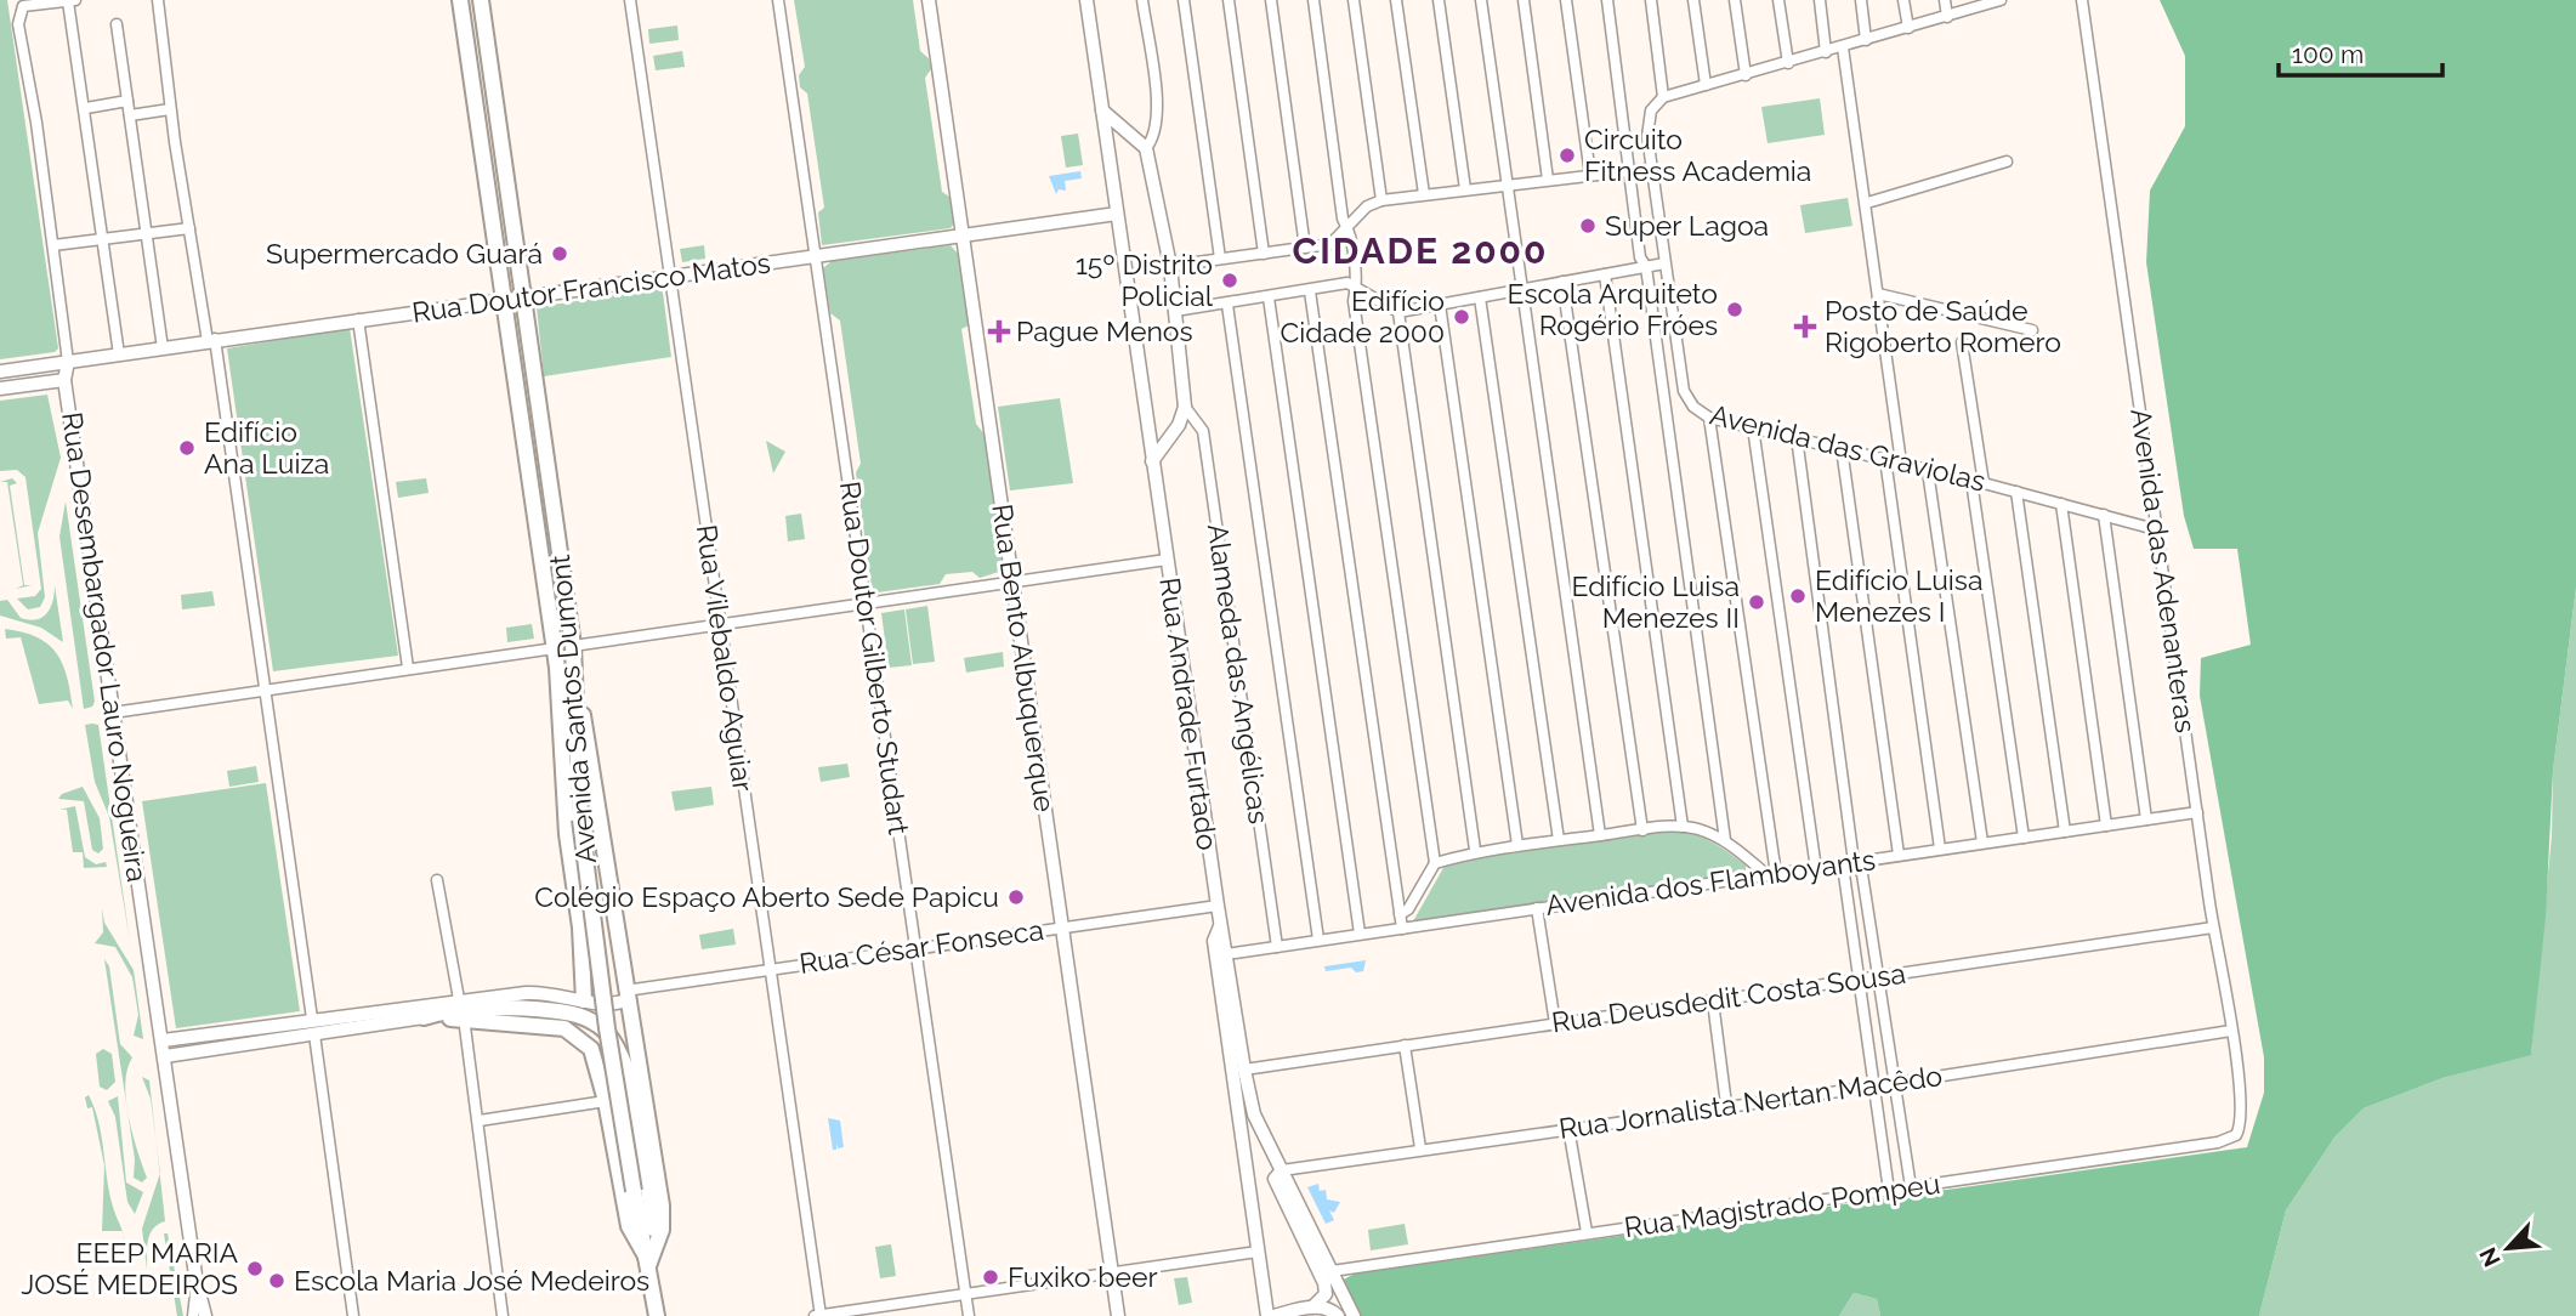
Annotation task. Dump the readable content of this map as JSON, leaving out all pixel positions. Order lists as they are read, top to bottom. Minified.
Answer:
{"streets":{"main road":["Avenida Santos Dumont"],"street":["Rua Doutor Francisco Matos","Avenida das Graviolas","Avenida das Adenanteras","Rua Desembargador Lauro Nogueira","Rua Vilebaldo Aguiar","Rua Doutor Gilberto Studart","Rua Bento Albuquerque","Alameda das Angélicas","Rua Andrade Furtado","Avenida dos Flamboyants","Rua César Fonseca","Rua Deusdedit Costa Sousa","Rua Jornalista Nertan Macêdo","Rua Magistrado Pompeu"]},"crossings":[["Rua Doutor Francisco Matos","Rua Desembargador Lauro Nogueira"],["Rua Doutor Francisco Matos","Rua Vilebaldo Aguiar"],["Rua Doutor Francisco Matos","Rua Doutor Gilberto Studart"],["Rua Doutor Francisco Matos","Rua Bento Albuquerque"],["Rua Doutor Francisco Matos","Avenida Santos Dumont"],["Rua Doutor Francisco Matos","Rua Andrade Furtado"],["Avenida das Graviolas","Avenida das Adenanteras"],["Avenida das Adenanteras","Avenida dos Flamboyants"],["Avenida das Adenanteras","Rua Deusdedit Costa Sousa"],["Avenida das Adenanteras","Rua Jornalista Nertan Macêdo"],["Avenida das Adenanteras","Rua Magistrado Pompeu"],["Rua Desembargador Lauro Nogueira","Rua César Fonseca"],["Rua Vilebaldo Aguiar","Rua César Fonseca"],["Rua Doutor Gilberto Studart","Rua César Fonseca"],["Rua Bento Albuquerque","Rua César Fonseca"],["Alameda das Angélicas","Avenida dos Flamboyants"],["Avenida Santos Dumont","Rua César Fonseca"],["Rua Andrade Furtado","Rua César Fonseca"]],"districts":["CIDADE 2000"],"places":{"other":["Circuito Fitness Academia","Super Lagoa","Supermercado Guará","15º Distrito Policial","Escola Arquiteto Rogério Fróes","Edifício Cidade 2000","Edifício Ana Luiza","Edifício Luisa Menezes I","Edifício Luisa Menezes II","Colégio Espaço Aberto Sede Papicu","EEEP MARIA JOSÉ MEDEIROS","Fuxiko beer","Escola Maria José Medeiros"],"health":["Posto de Saúde Rigoberto Romero","Pague Menos"]},"scale_bar":"100 m","north":"bottom left"}
